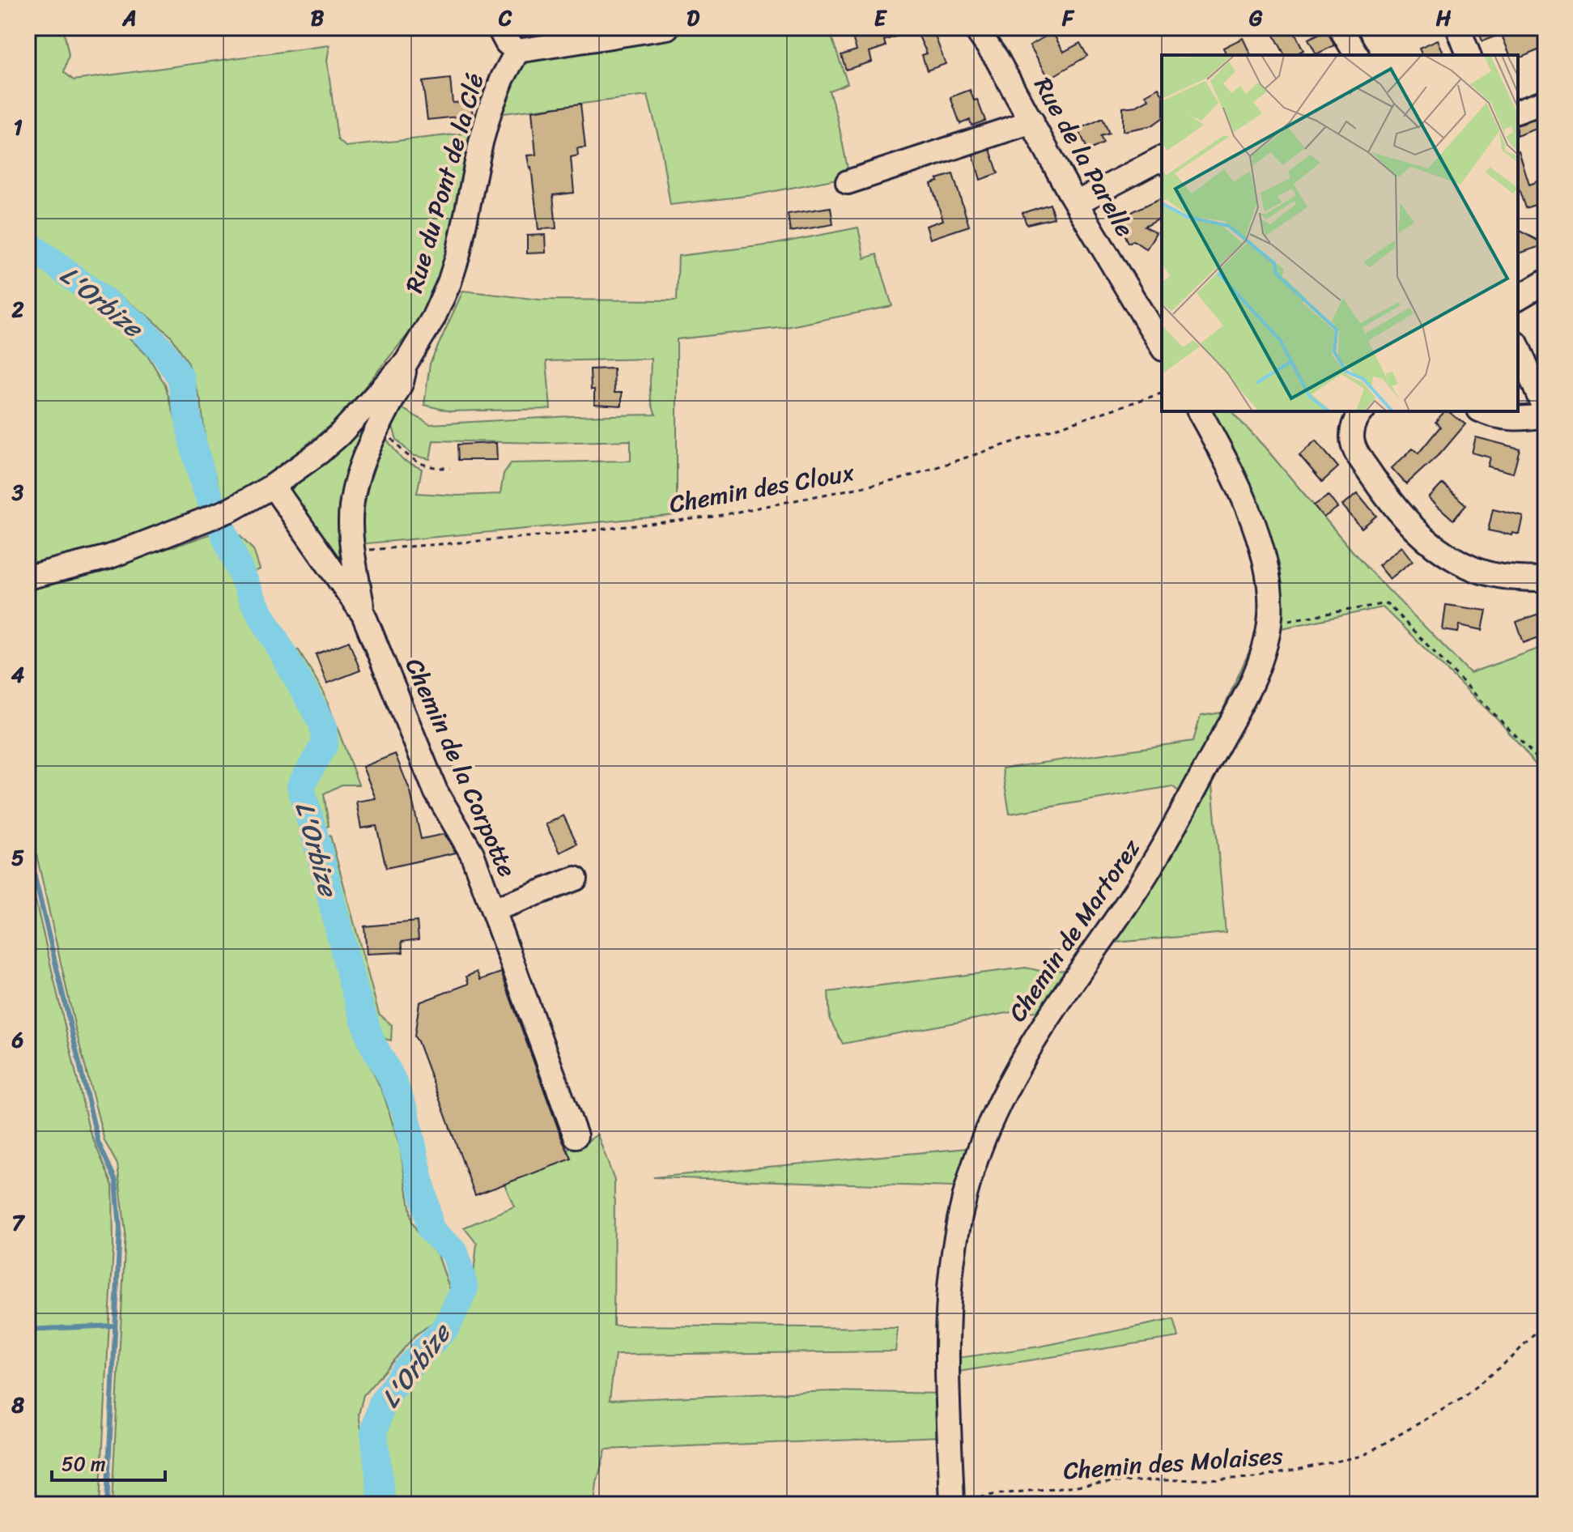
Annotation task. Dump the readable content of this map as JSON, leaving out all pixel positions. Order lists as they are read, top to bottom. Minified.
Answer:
{"streets":{"street":["Rue de la Parelle","Rue du Pont de la Clé","Chemin de la Corpotte","Chemin de Martorez"],"path":["Chemin des Cloux","Chemin des Molaises"]},"crossings":[["Rue du Pont de la Clé","Chemin de la Corpotte"],["Chemin des Cloux","Chemin de la Corpotte"],["Chemin de Martorez","Chemin des Molaises"]],"water":["L'Orbize"],"scale_bar":"50 m","grid":{"columns":["A","B","C","D","E","F","G","H"],"rows":["1","2","3","4","5","6","7","8"]}}
